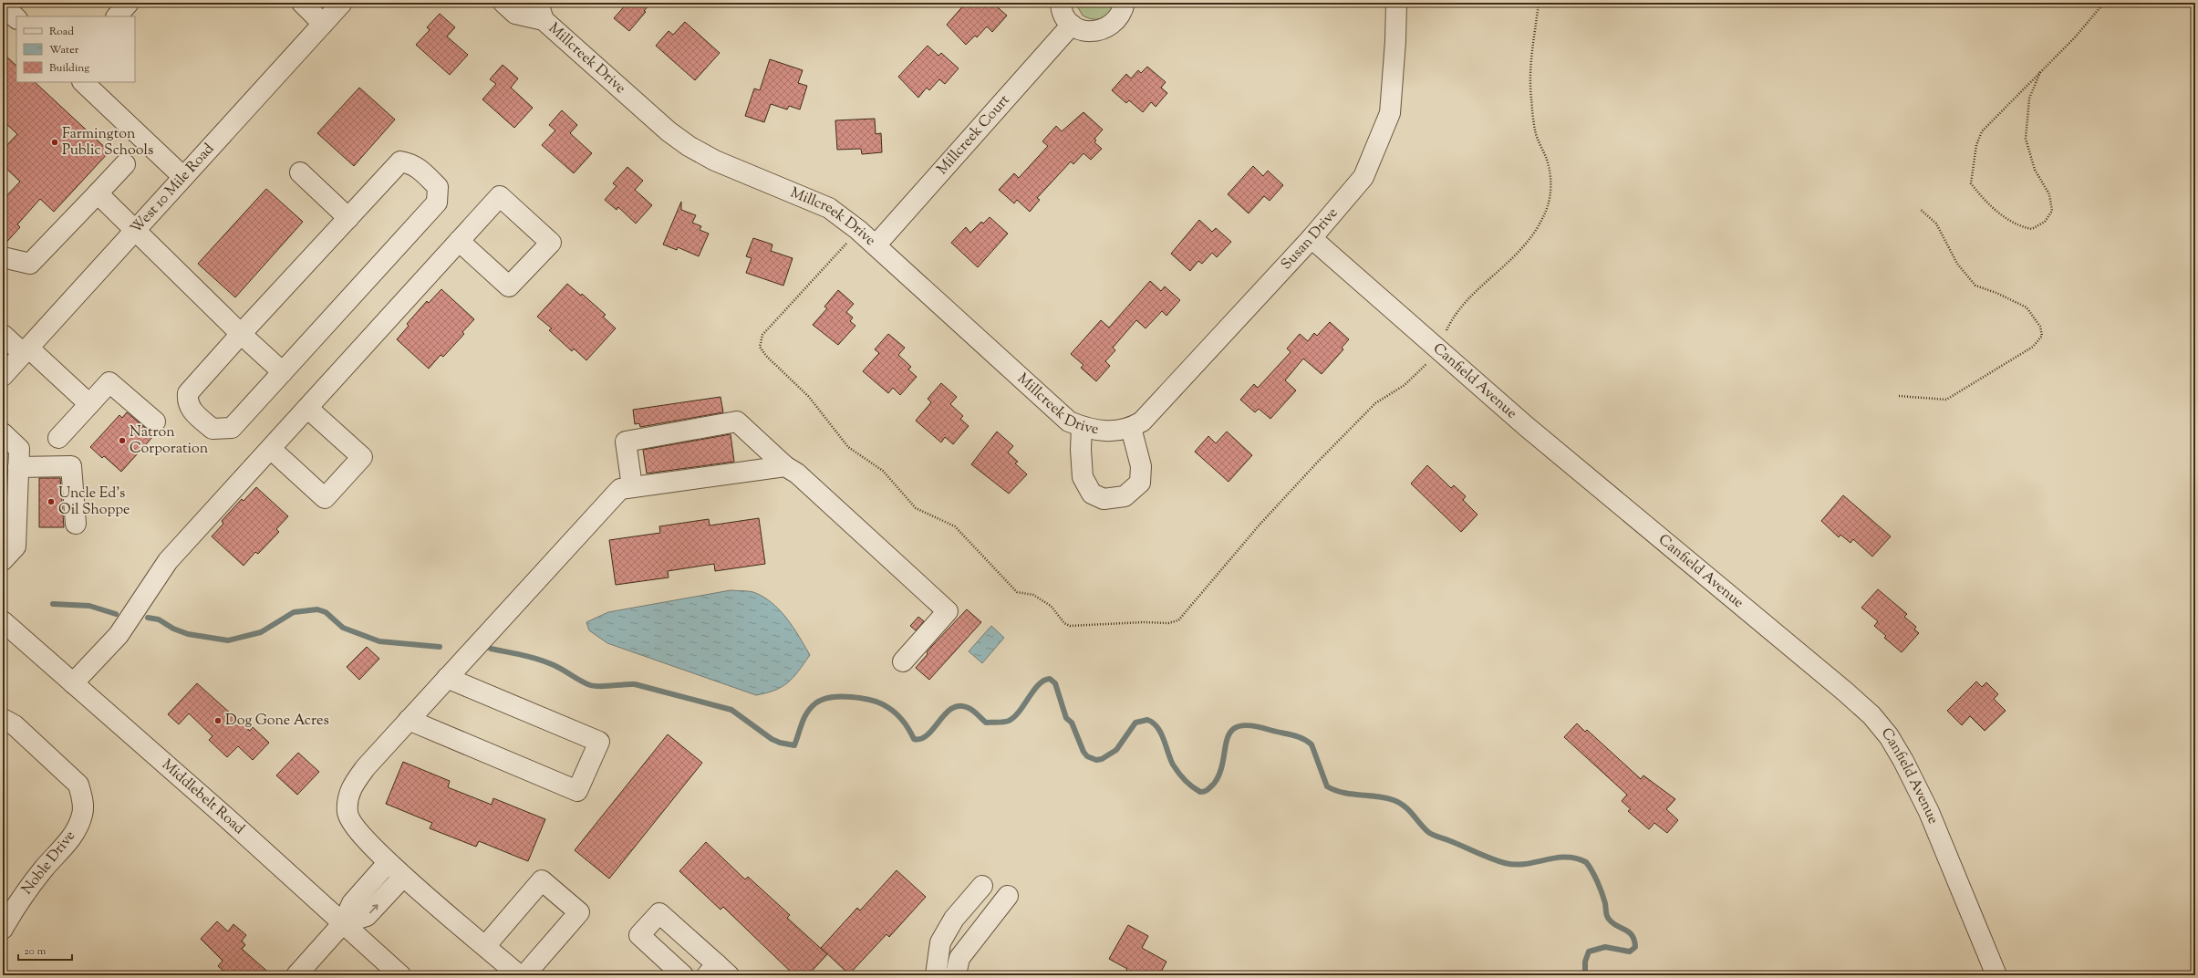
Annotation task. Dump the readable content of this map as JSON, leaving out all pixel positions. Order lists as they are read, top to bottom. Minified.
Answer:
{"streets":{"street":["Millcreek Drive","Millcreek Court","West 10 Mile Road","Susan Drive","Canfield Avenue","Middlebelt Road","Noble Drive"]},"crossings":[["Millcreek Drive","Millcreek Court"],["Millcreek Drive","Susan Drive"],["Susan Drive","Canfield Avenue"]],"places":["Farmington Public Schools","Natron Corporation","Uncle Ed's Oil Shoppe","Dog Gone Acres"],"legend":["Road","Water","Building"],"scale_bar":"20 m"}
